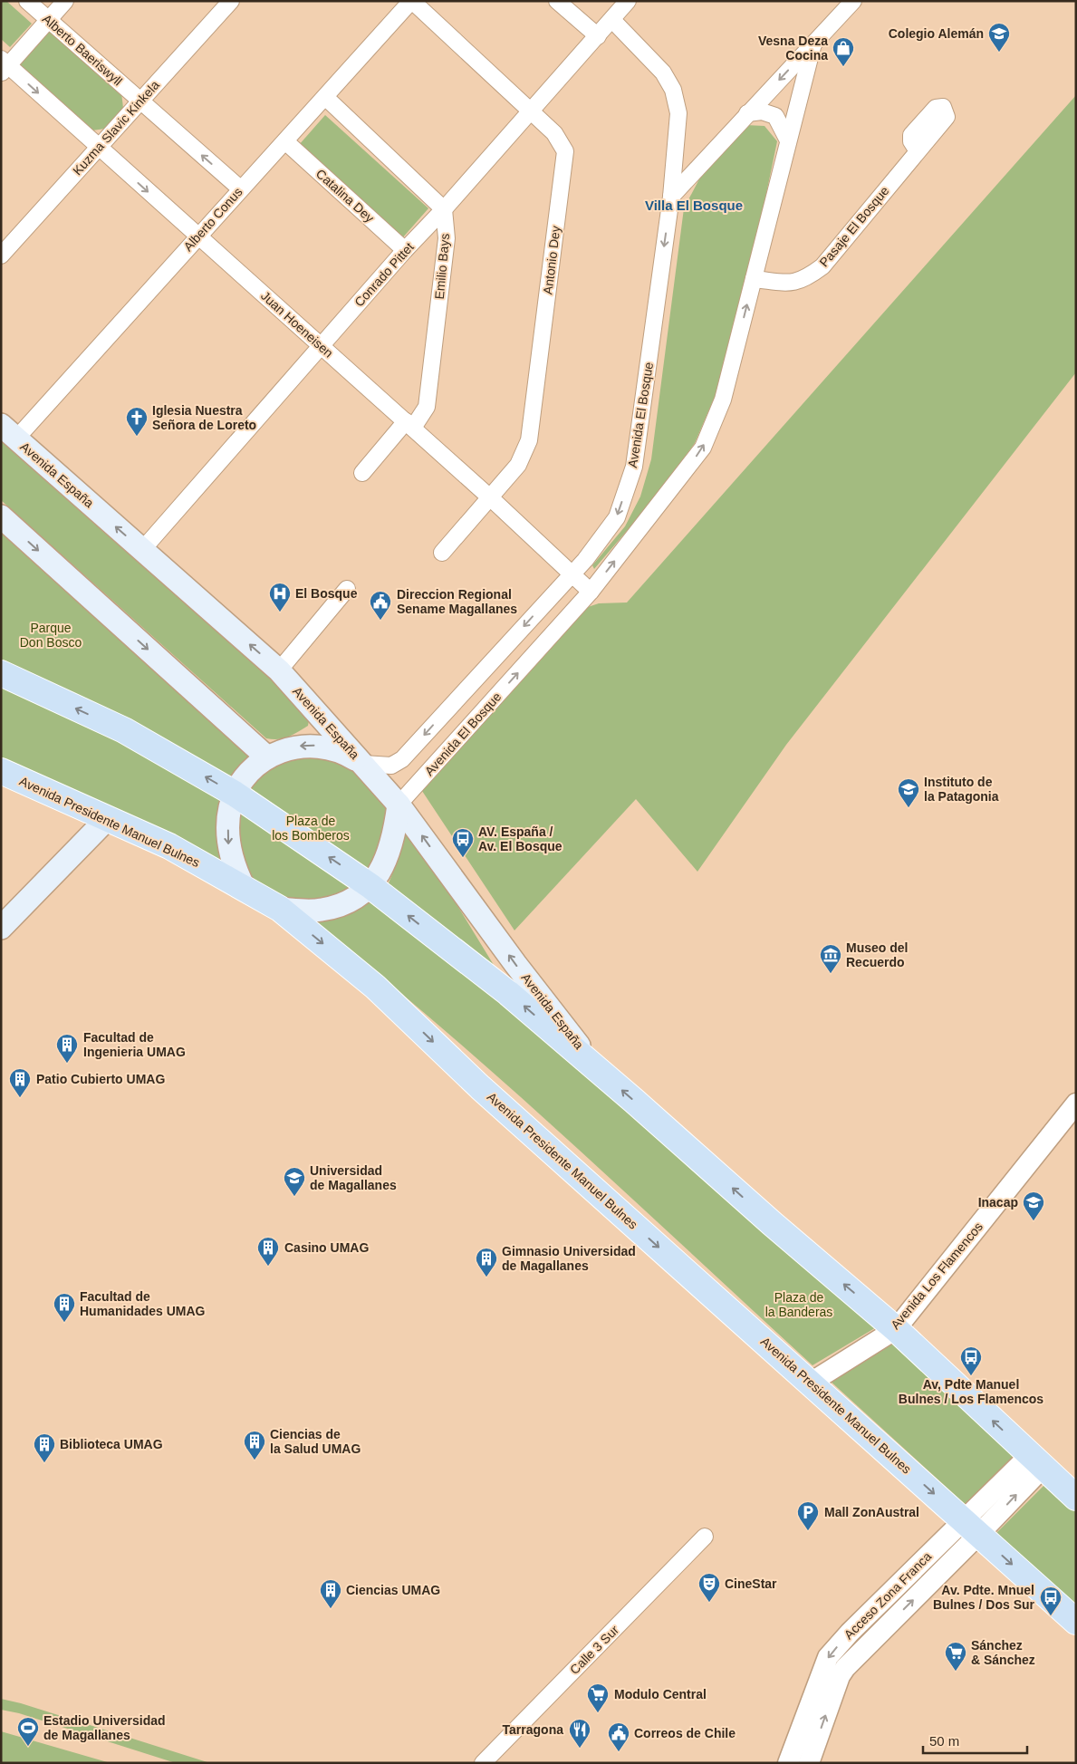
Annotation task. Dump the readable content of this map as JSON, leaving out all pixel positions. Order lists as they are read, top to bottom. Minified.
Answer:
{"streets":{"main road":["Avenida España","Avenida Presidente Manuel Bulnes"],"street":["Alberto Baeriswyll","Kuzma Slavic Kinkela","Catalina Dey","Alberto Conus","Pasaje El Bosque","Antonio Dey","Emilio Bays","Conrado Pittet","Juan Hoeneisen","Avenida El Bosque","Avenida Los Flamencos","Acceso Zona Franca","Calle 3 Sur"]},"crossings":[["Alberto Baeriswyll","Kuzma Slavic Kinkela"],["Alberto Baeriswyll","Alberto Conus"],["Kuzma Slavic Kinkela","Juan Hoeneisen"],["Catalina Dey","Alberto Conus"],["Catalina Dey","Conrado Pittet"],["Alberto Conus","Antonio Dey"],["Alberto Conus","Juan Hoeneisen"],["Alberto Conus","Avenida España"],["Pasaje El Bosque","Avenida El Bosque"],["Antonio Dey","Conrado Pittet"],["Antonio Dey","Juan Hoeneisen"],["Emilio Bays","Conrado Pittet"],["Emilio Bays","Juan Hoeneisen"],["Conrado Pittet","Juan Hoeneisen"],["Conrado Pittet","Avenida España"],["Juan Hoeneisen","Avenida El Bosque"],["Avenida El Bosque","Avenida España"],["Avenida Presidente Manuel Bulnes","Avenida Los Flamencos"],["Avenida Presidente Manuel Bulnes","Acceso Zona Franca"]],"one_way":["Alberto Baeriswyll"],"districts":["Villa El Bosque"],"parks":["Parque Don Bosco","Plaza de los Bomberos","Plaza de la Banderas"],"places":{"school or university":["Colegio Alemán","Instituto de la Patagonia","Universidad de Magallanes","Inacap"],"shop":["Vesna Deza Cocina"],"church":["Iglesia Nuestra Señora de Loreto"],"hospital":["El Bosque"],"public building":["Direccion Regional Sename Magallanes","Correos de Chile"],"bus stop":["AV. España / Av. El Bosque","Av, Pdte Manuel Bulnes / Los Flamencos","Av. Pdte. Mnuel Bulnes / Dos Sur"],"museum":["Museo del Recuerdo"],"building":["Facultad de Ingenieria UMAG","Patio Cubierto UMAG","Casino UMAG","Gimnasio Universidad de Magallanes","Facultad de Humanidades UMAG","Ciencias de la Salud UMAG","Biblioteca UMAG","Ciencias UMAG"],"parking":["Mall ZonAustral"],"theatre":["CineStar"],"supermarket":["Sánchez & Sánchez","Modulo Central"],"sports":["Estadio Universidad de Magallanes"],"restaurant":["Tarragona"]},"scale_bar":"50 m"}
